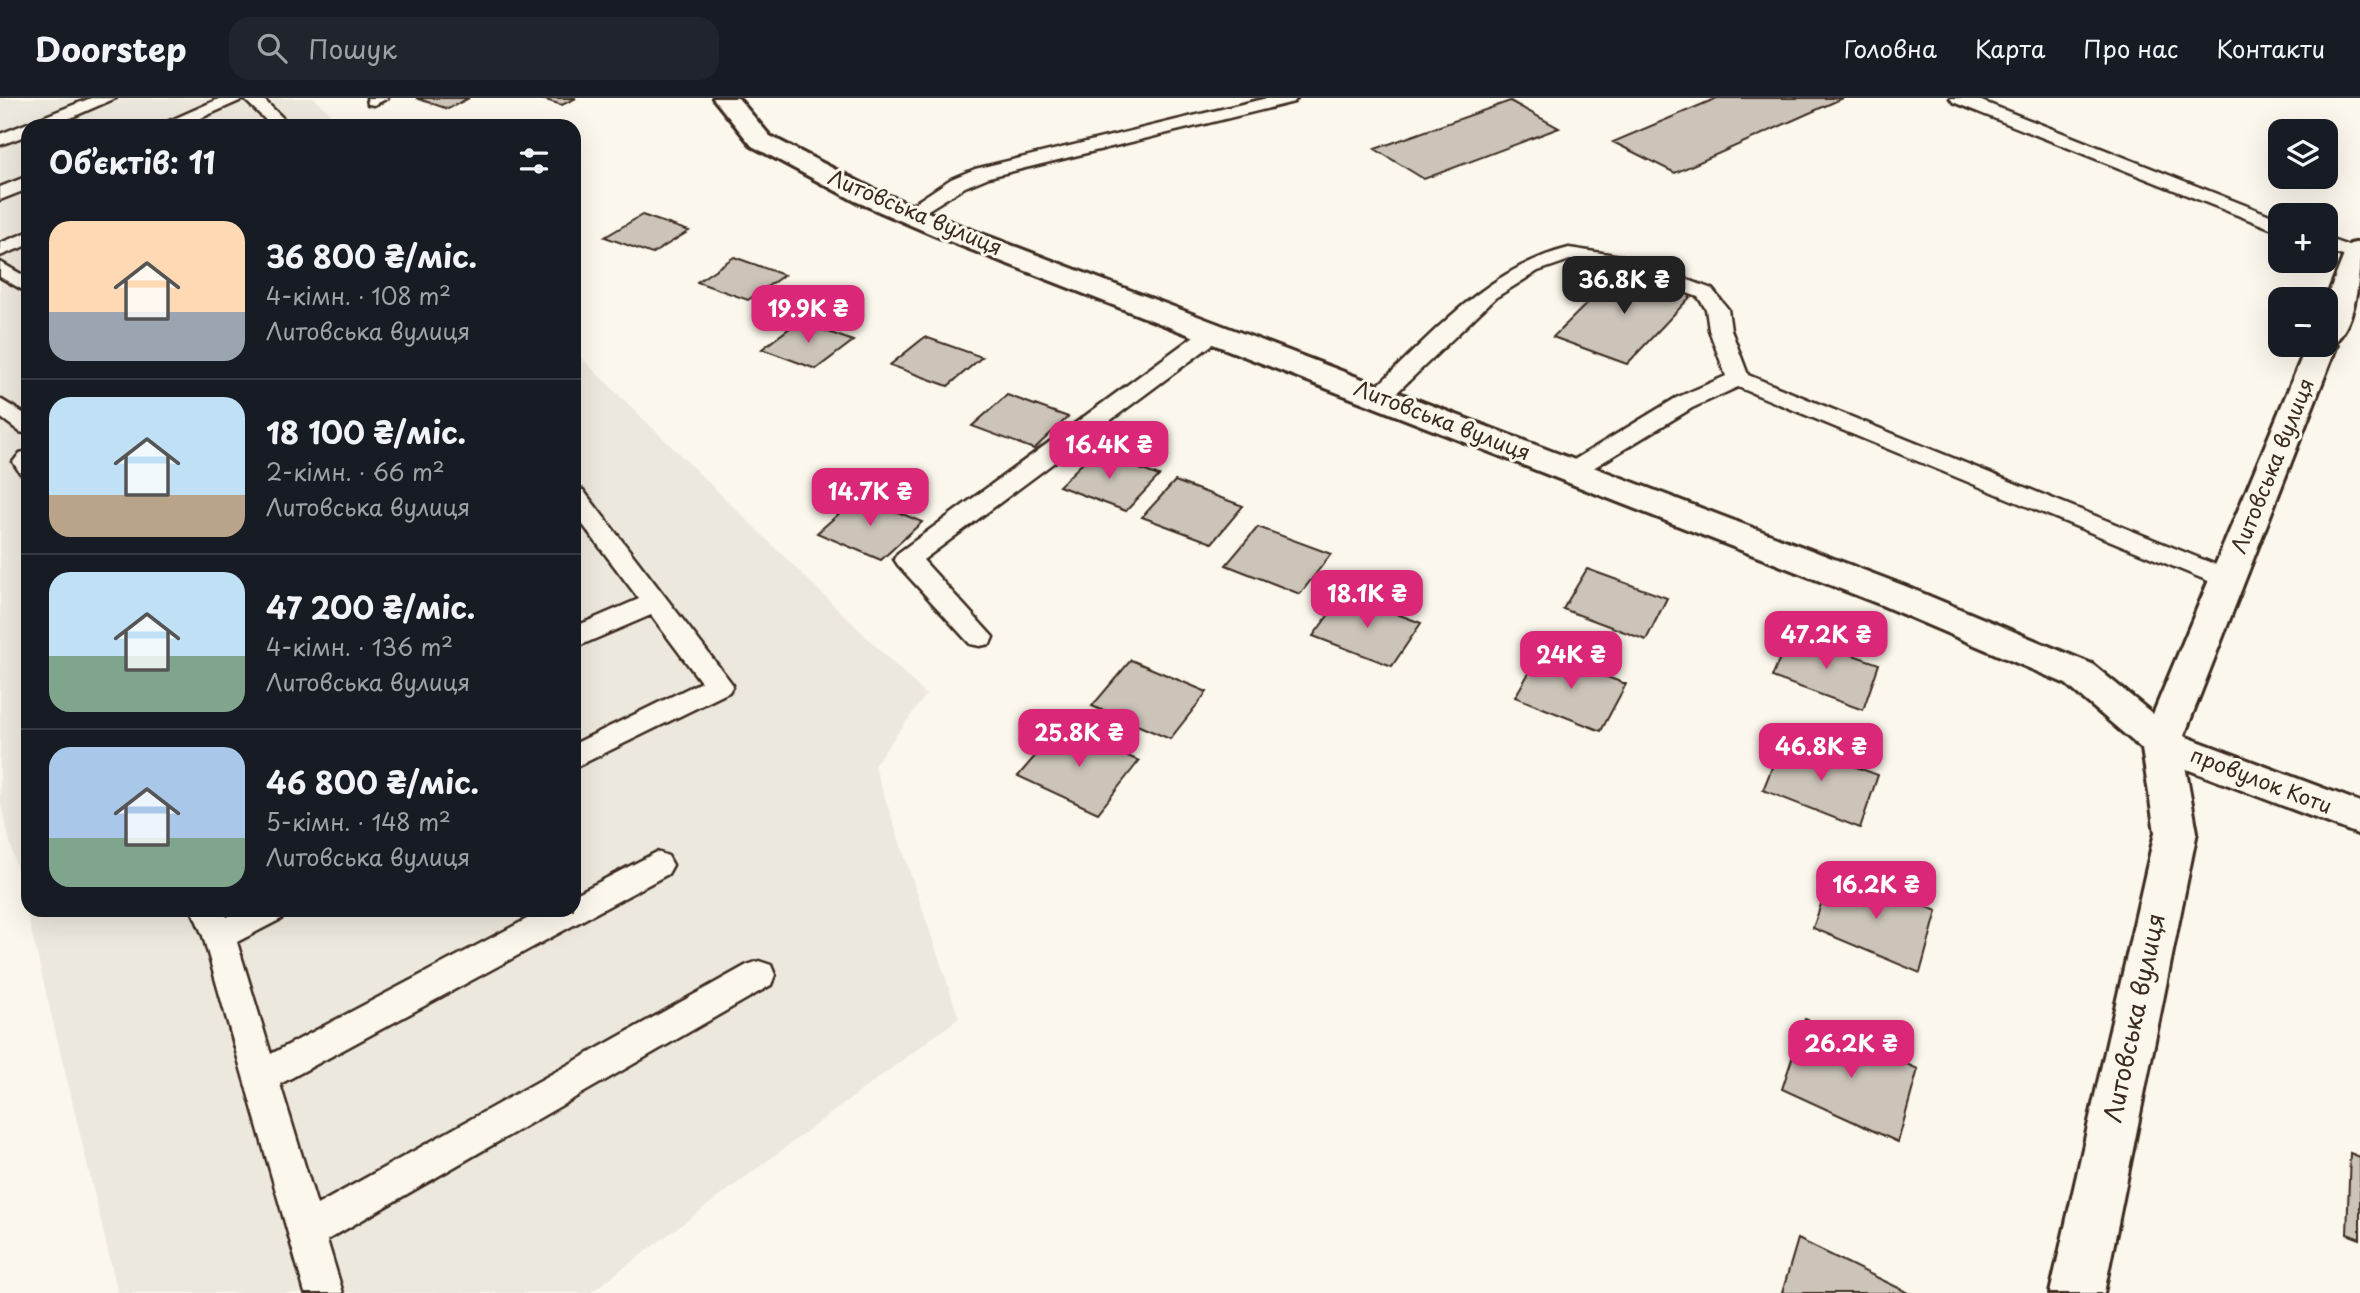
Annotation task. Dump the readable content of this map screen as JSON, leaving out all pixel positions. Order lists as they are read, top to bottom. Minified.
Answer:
{"streets":{"street":["Литовська вулиця","провулок Коти"]},"crossings":[["Литовська вулиця","провулок Коти"]],"page":{"header":"Doorstep","search":"Пошук","nav":["Головна","Карта","Про нас","Контакти"],"map_buttons":["+","−"],"heading":"Об’єктів: 11","list":[{"name":"36 800 ₴/міс.","note":"4-кімн. · 108 m² · Литовська вулиця"},{"name":"18 100 ₴/міс.","note":"2-кімн. · 66 m² · Литовська вулиця"},{"name":"47 200 ₴/міс.","note":"4-кімн. · 136 m² · Литовська вулиця"},{"name":"46 800 ₴/міс.","note":"5-кімн. · 148 m² · Литовська вулиця"}],"price":["36.8K ₴","19.9K ₴","16.4K ₴","14.7K ₴","18.1K ₴","47.2K ₴","24K ₴","25.8K ₴","46.8K ₴","16.2K ₴","26.2K ₴"]}}
